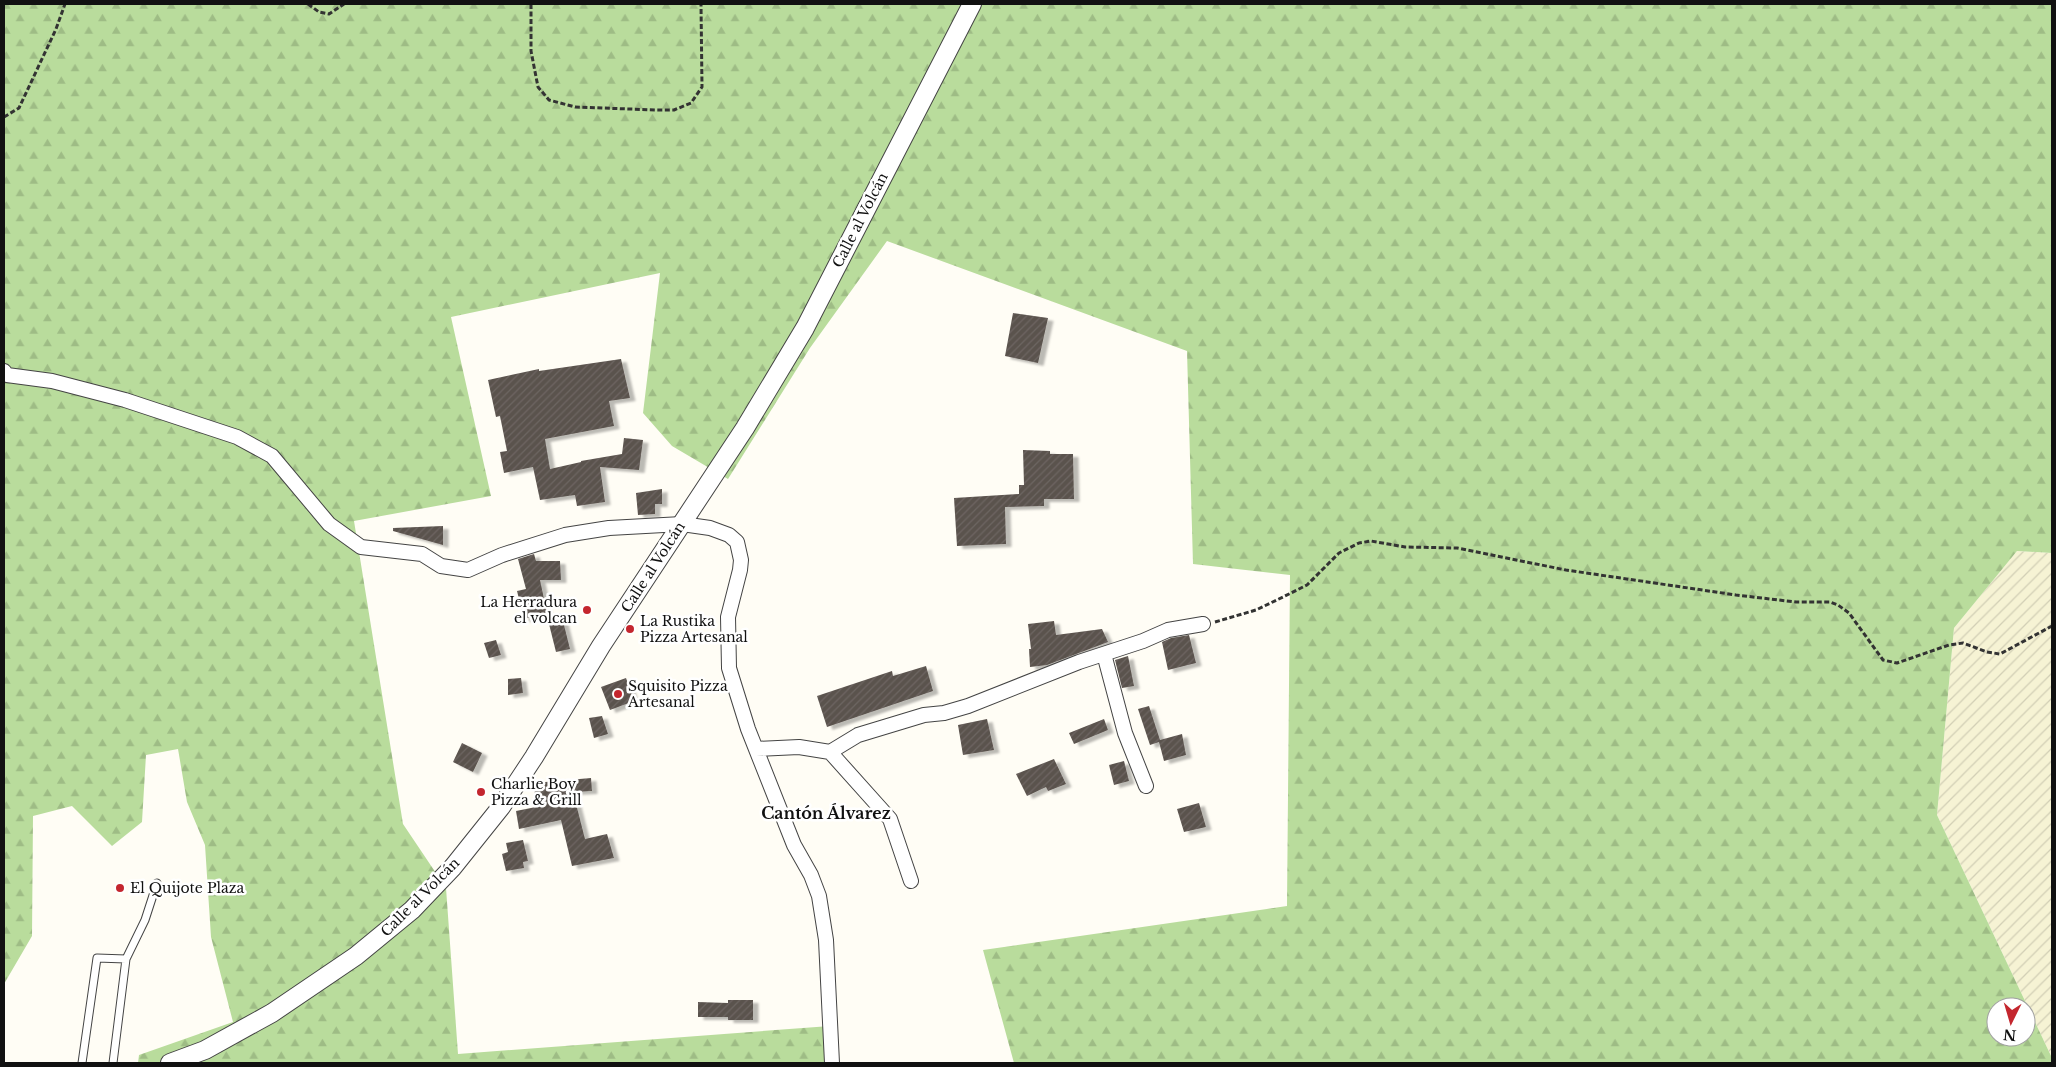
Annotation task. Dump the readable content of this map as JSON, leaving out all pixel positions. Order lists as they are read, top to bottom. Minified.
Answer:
{"streets":{"street":["Calle al Volcán"]},"districts":["Cantón Álvarez"],"places":["La Herradura el volcan","La Rustika Pizza Artesanal","Squisito Pizza Artesanal","Charlie Boy Pizza & Grill","El Quijote Plaza"],"north":"bottom"}
